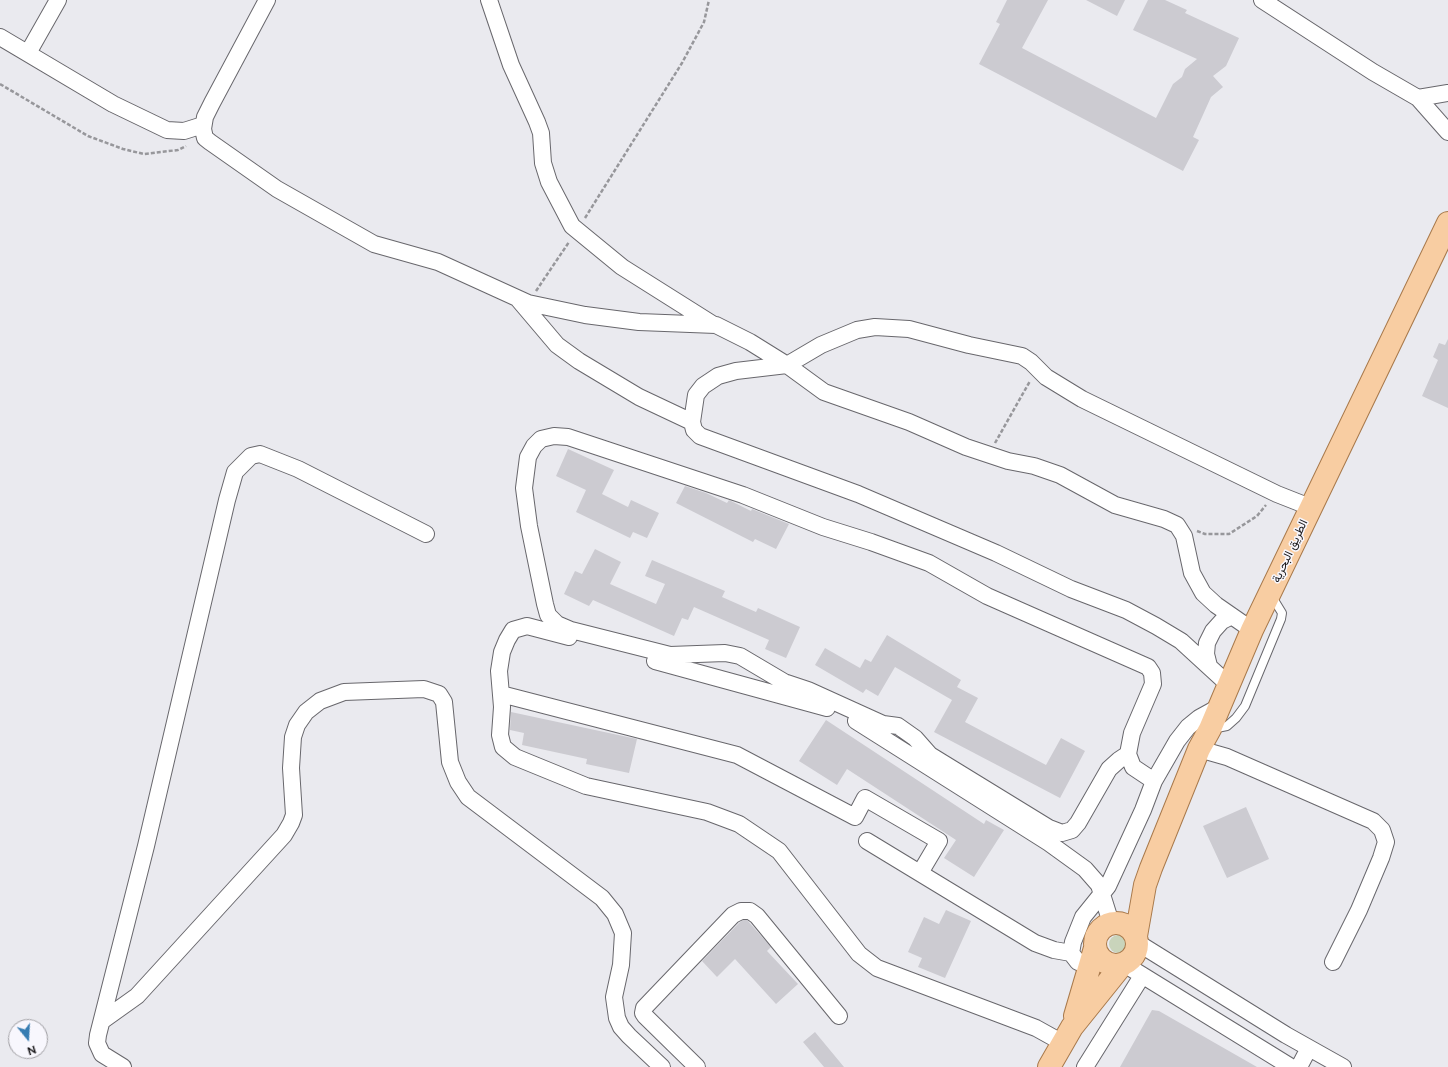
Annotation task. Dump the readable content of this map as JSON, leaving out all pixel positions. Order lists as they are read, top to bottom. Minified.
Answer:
{"streets":{"main road":["الطريق البحرية"]},"north":"bottom"}
